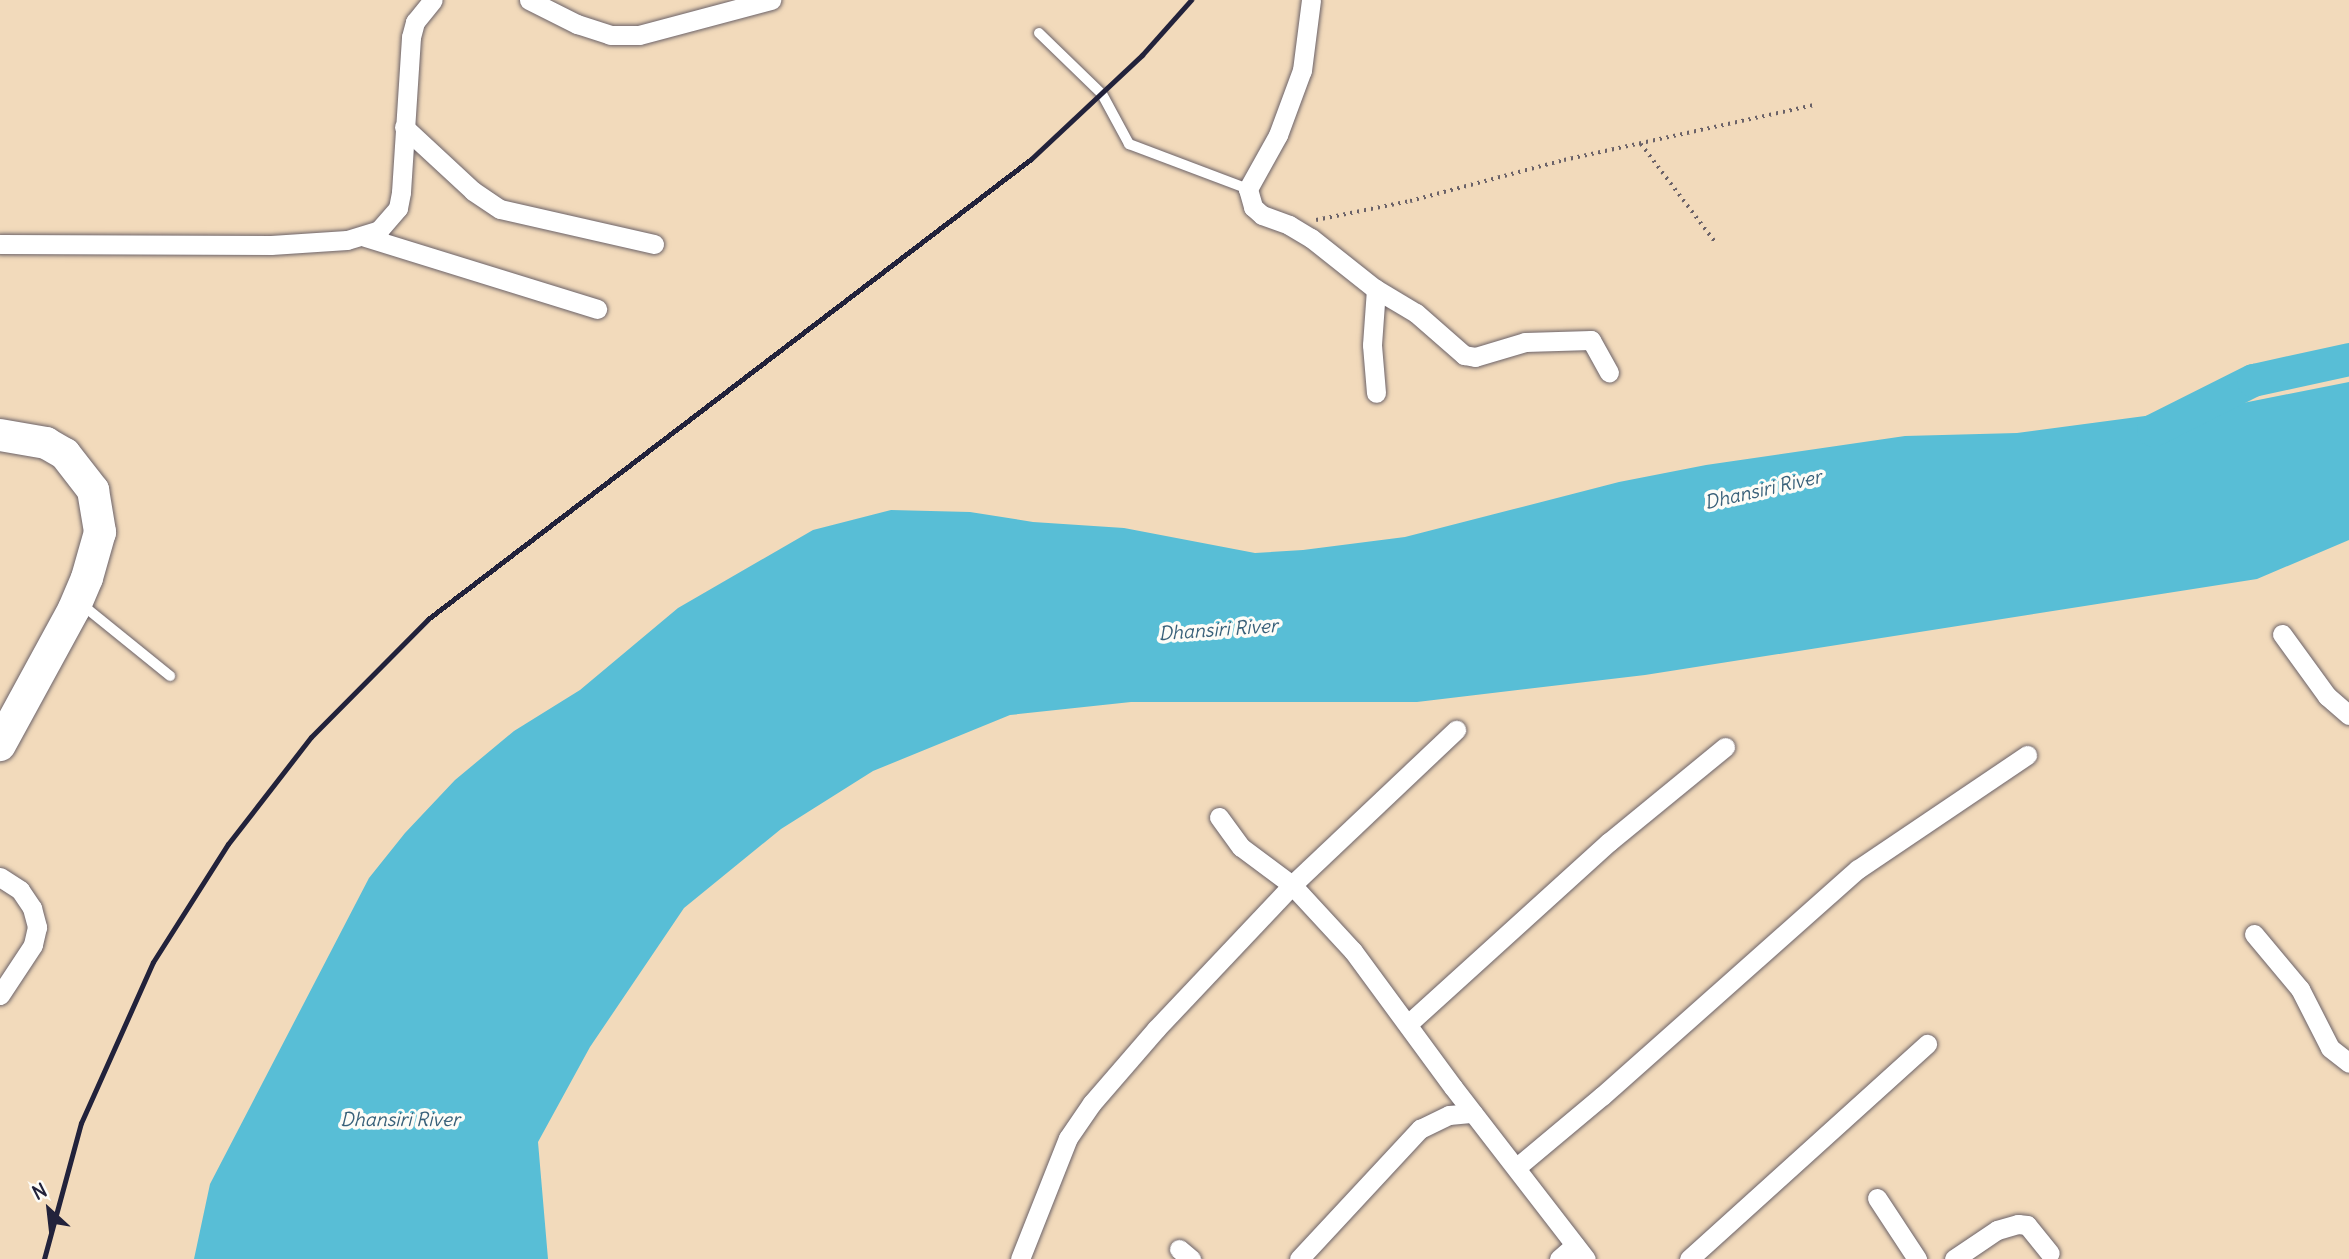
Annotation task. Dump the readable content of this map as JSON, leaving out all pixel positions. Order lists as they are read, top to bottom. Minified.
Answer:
{"water":["Dhansiri River"],"north":"top left"}
